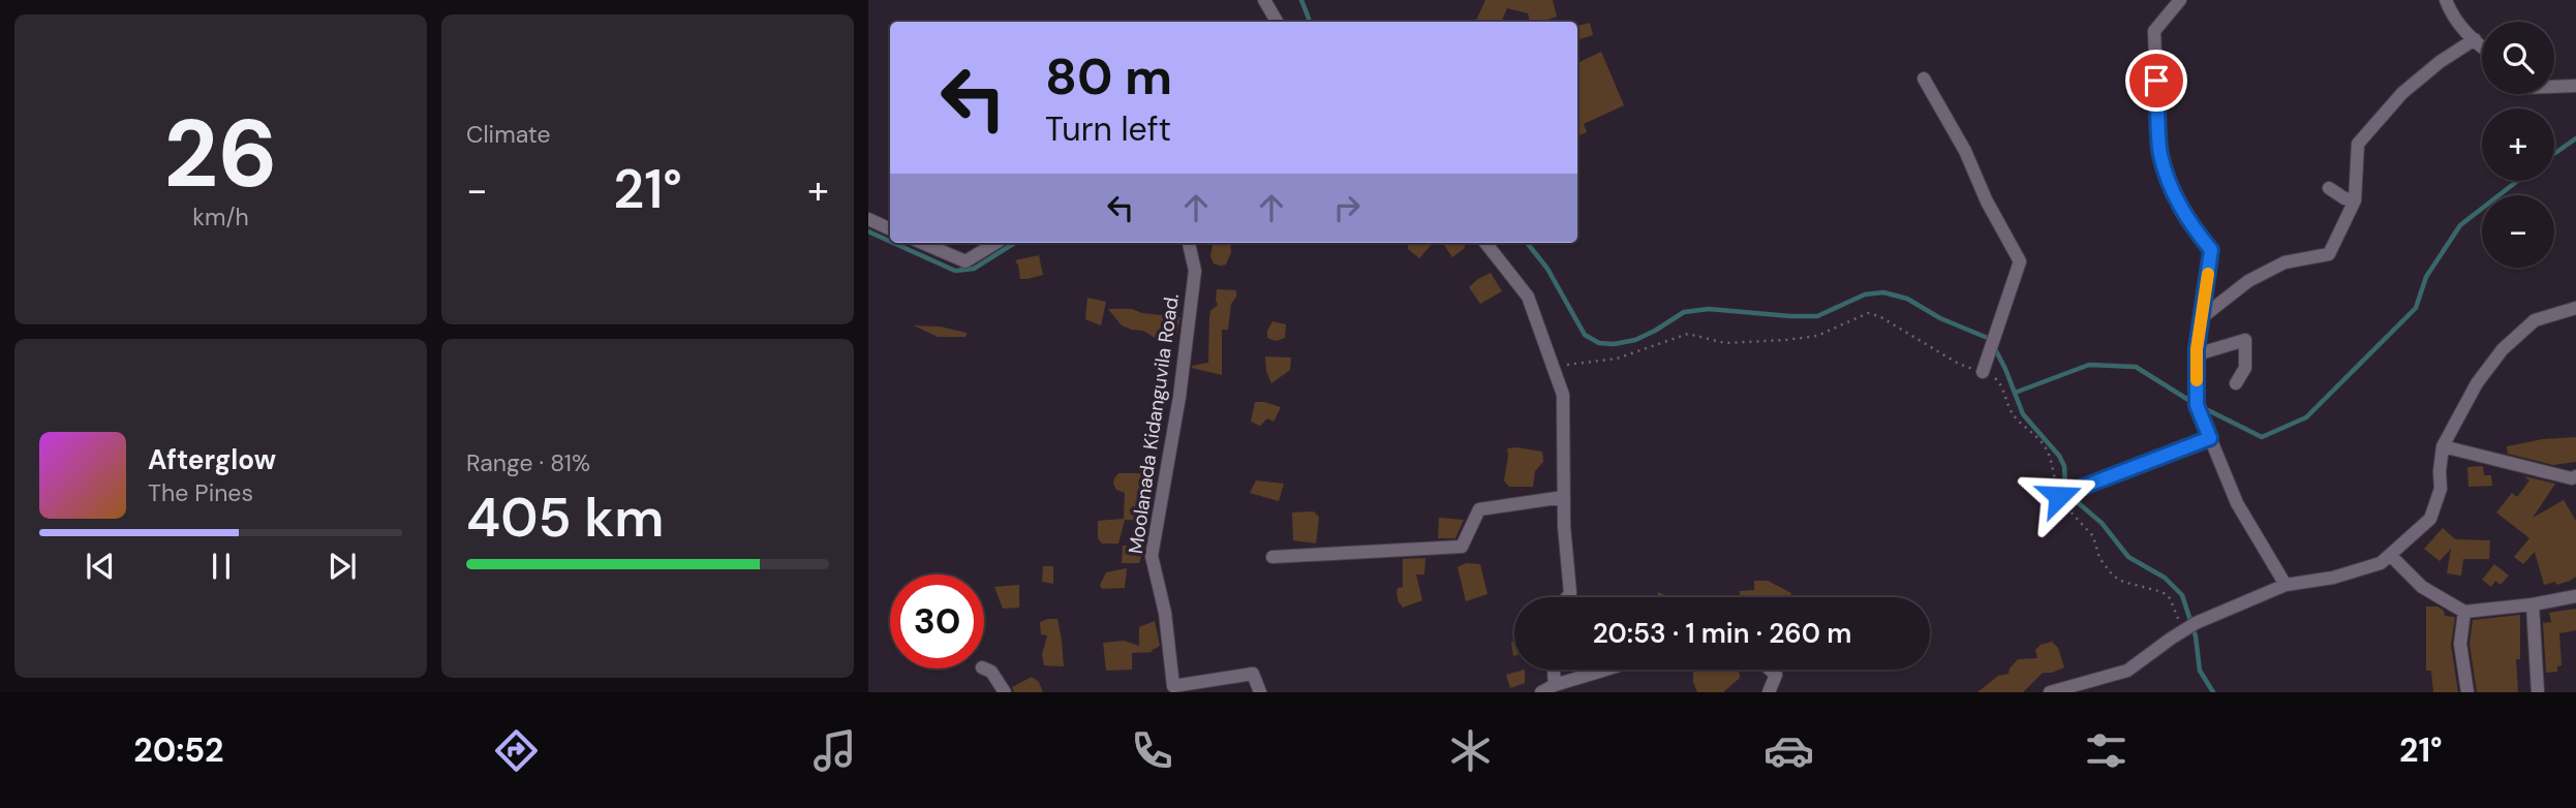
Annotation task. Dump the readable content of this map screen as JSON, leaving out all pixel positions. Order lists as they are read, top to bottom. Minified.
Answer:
{"streets":{"street":["Moolanada Kidanguvila Road."]},"page":{"tile":[["26","km/h"],"Climate",["Range · 81%","405 km"]],"map_buttons":["+","−"],"turn":["80 m","Turn left"],"heat":["−","21°","+"],"song":["Afterglow","The Pines"],"limit":"30","trip":"20:53 · 1 min · 260 m","tabs":["20:52","21°"]}}
